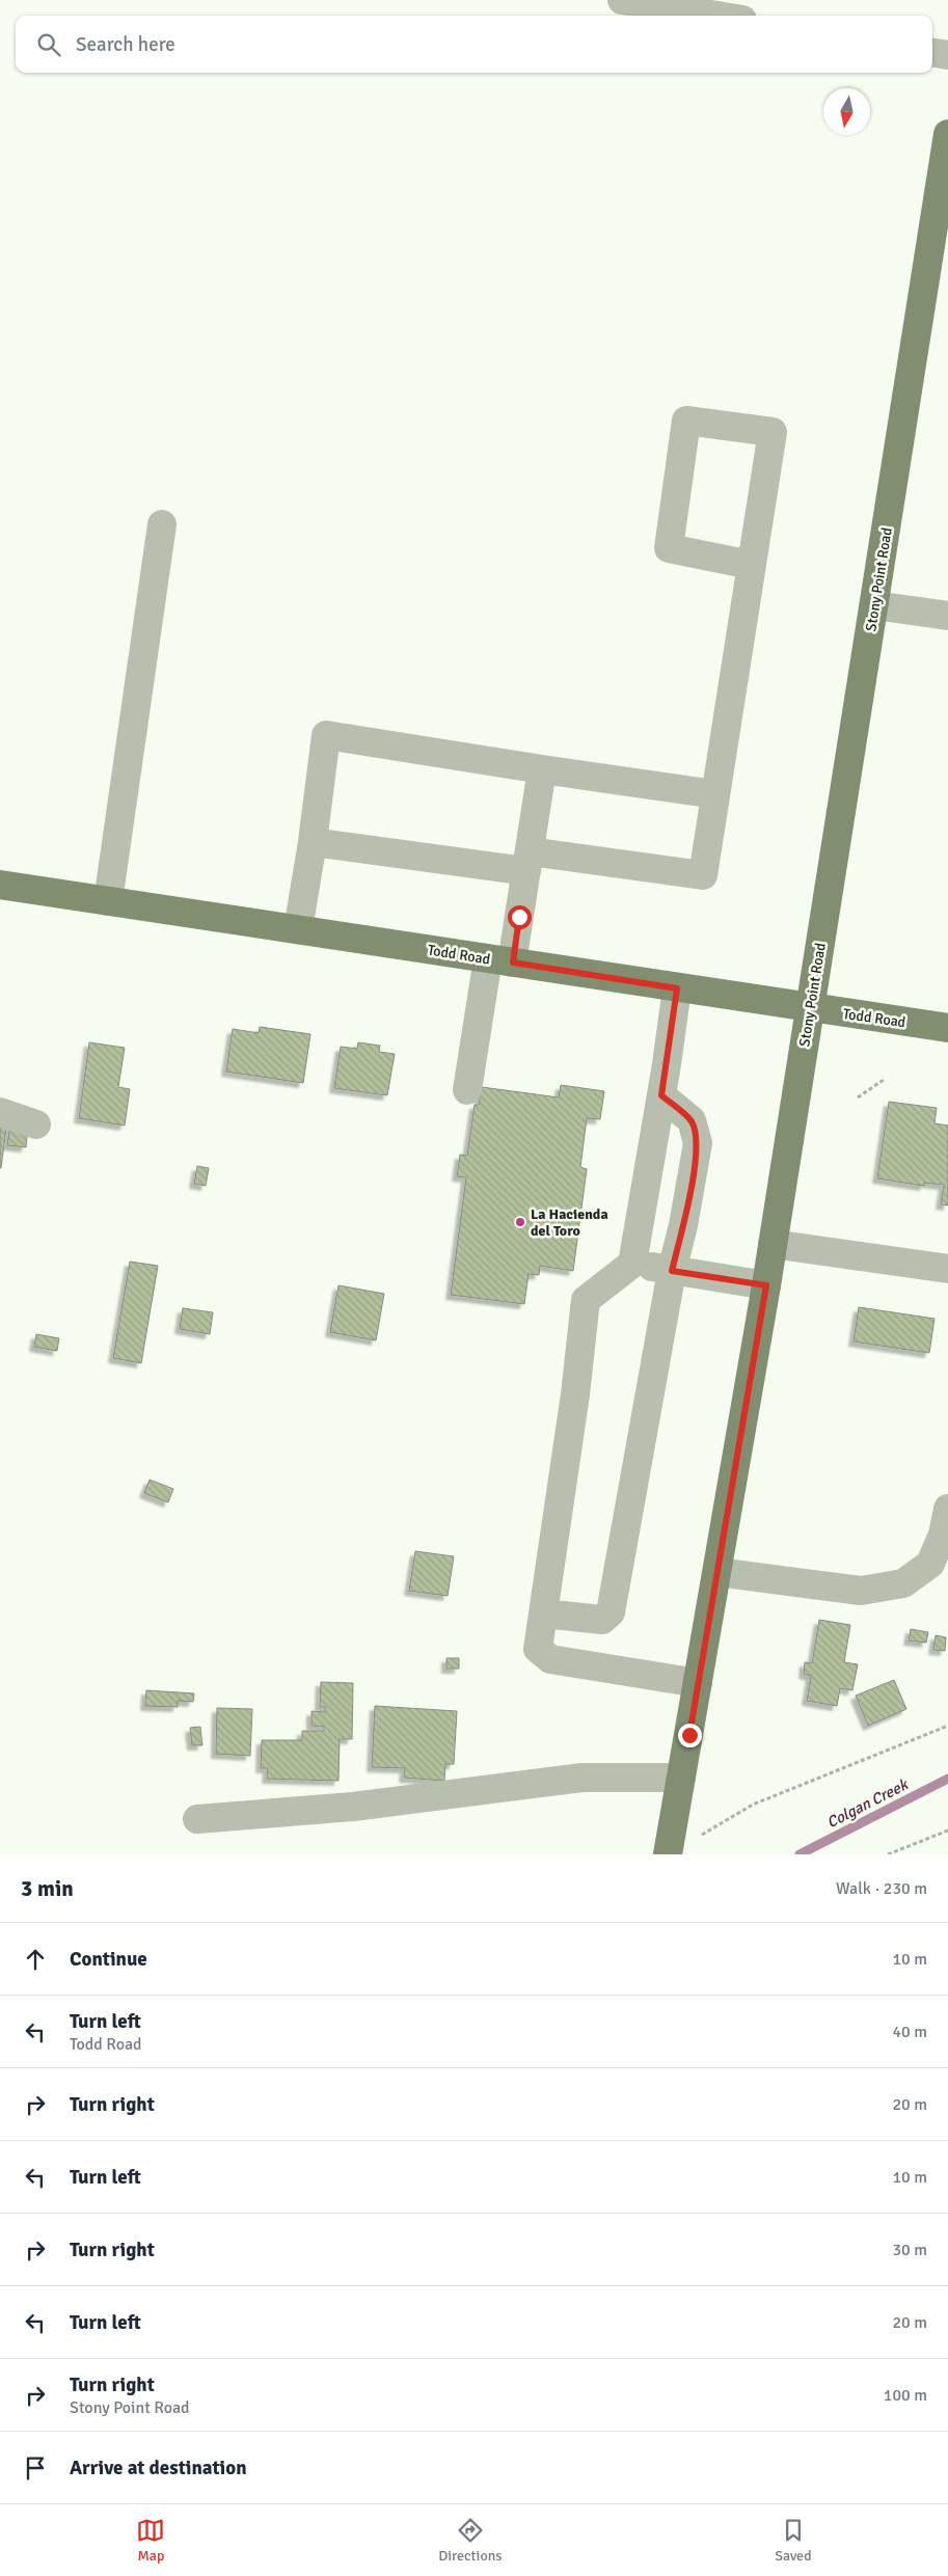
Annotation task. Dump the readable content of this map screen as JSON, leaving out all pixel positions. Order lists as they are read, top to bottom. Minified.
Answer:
{"streets":{"main road":["Stony Point Road","Todd Road"]},"crossings":[["Stony Point Road","Todd Road"]],"water":["Colgan Creek"],"places":["La Hacienda del Toro"],"north":"bottom","page":{"search":"Search here","heading":["3 min","Walk · 230 m"],"list":[["Continue","10 m"],["Turn left","Todd Road","40 m"],["Turn right","20 m"],["Turn left","10 m"],["Turn right","30 m"],["Turn left","20 m"],["Turn right","Stony Point Road","100 m"],"Arrive at destination"],"nav":["Map","Directions","Saved"]}}
